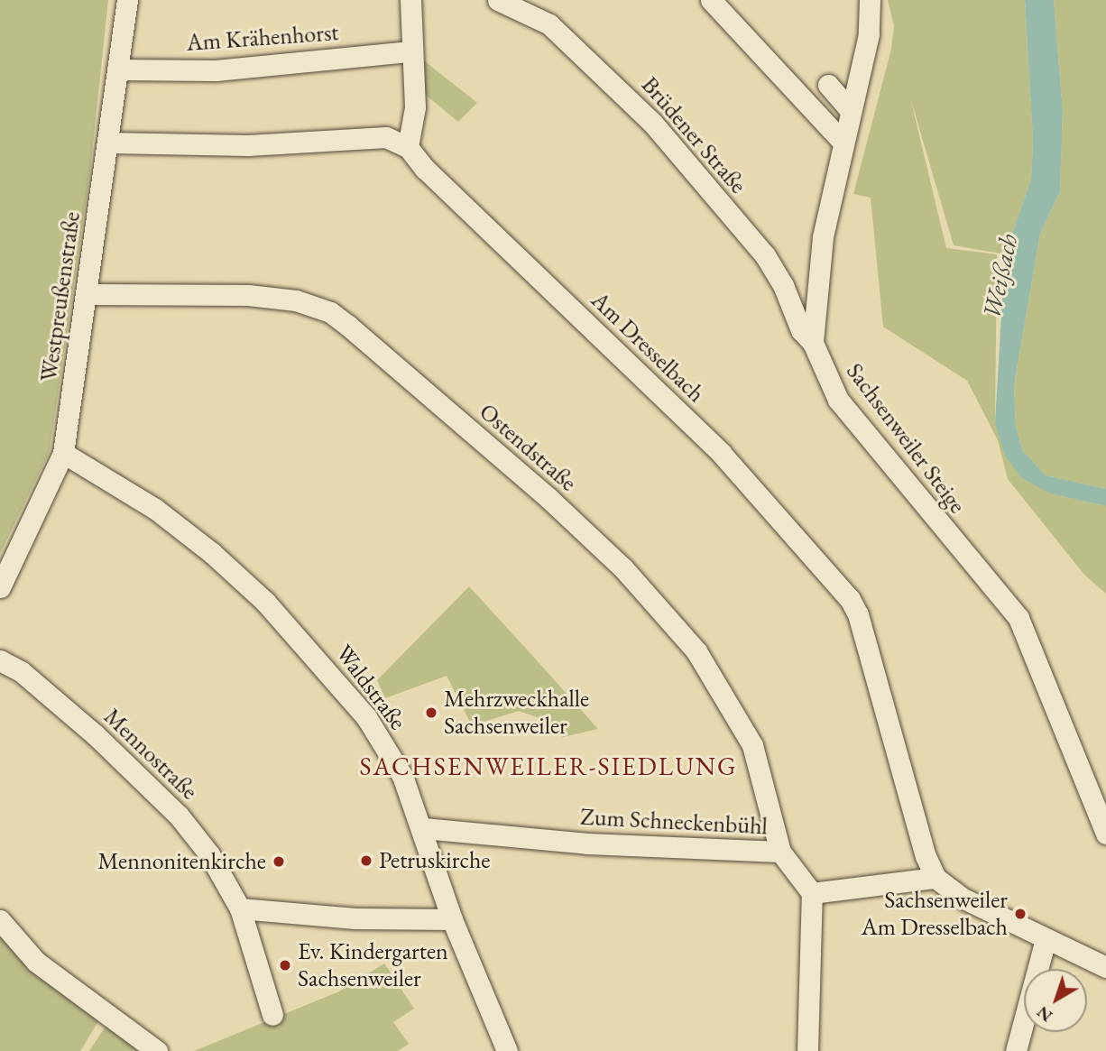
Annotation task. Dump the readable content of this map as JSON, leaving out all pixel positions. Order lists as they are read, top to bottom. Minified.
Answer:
{"streets":{"street":["Am Krähenhorst","Brüdener Straße","Westpreußenstraße","Am Dresselbach","Sachsenweiler Steige","Ostendstraße","Waldstraße","Mennostraße","Zum Schneckenbühl"]},"crossings":[["Am Krähenhorst","Westpreußenstraße"],["Brüdener Straße","Sachsenweiler Steige"],["Westpreußenstraße","Ostendstraße"],["Westpreußenstraße","Waldstraße"],["Ostendstraße","Zum Schneckenbühl"],["Waldstraße","Zum Schneckenbühl"]],"districts":["SACHSENWEILER-SIEDLUNG"],"water":["Weißach"],"places":["Mehrzweckhalle Sachsenweiler","Petruskirche","Mennonitenkirche","Sachsenweiler Am Dresselbach","Ev. Kindergarten Sachsenweiler"],"north":"bottom left"}
